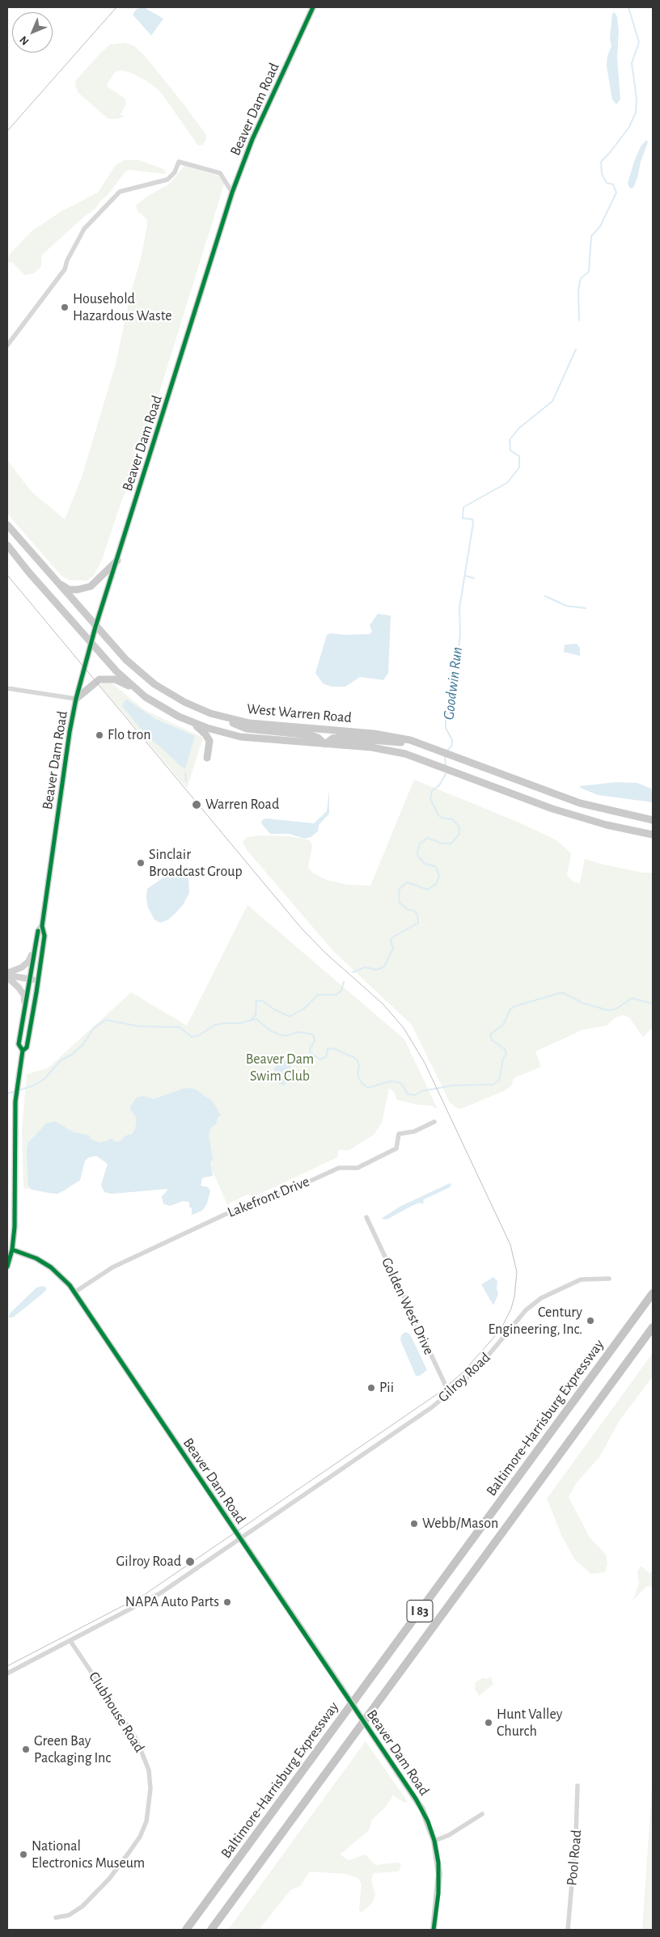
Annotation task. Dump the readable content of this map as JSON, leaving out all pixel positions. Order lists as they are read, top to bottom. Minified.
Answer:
{"streets":{"highway":["Baltimore-Harrisburg Expressway","I 83"],"main road":["Beaver Dam Road","West Warren Road"],"street":["Lakefront Drive","Golden West Drive","Gilroy Road","Clubhouse Road","Pool Road"]},"crossings":[["Beaver Dam Road","West Warren Road"],["Beaver Dam Road","Lakefront Drive"],["Beaver Dam Road","Gilroy Road"],["Golden West Drive","Gilroy Road"],["Gilroy Road","Clubhouse Road"]],"water":["Goodwin Run"],"parks":["Beaver Dam Swim Club"],"places":["Household Hazardous Waste","Flo tron","Warren Road","Sinclair Broadcast Group","Century Engineering, Inc.","Pii","Webb/Mason","Gilroy Road","NAPA Auto Parts","Hunt Valley Church","Green Bay Packaging Inc","National Electronics Museum"],"north":"bottom left"}
